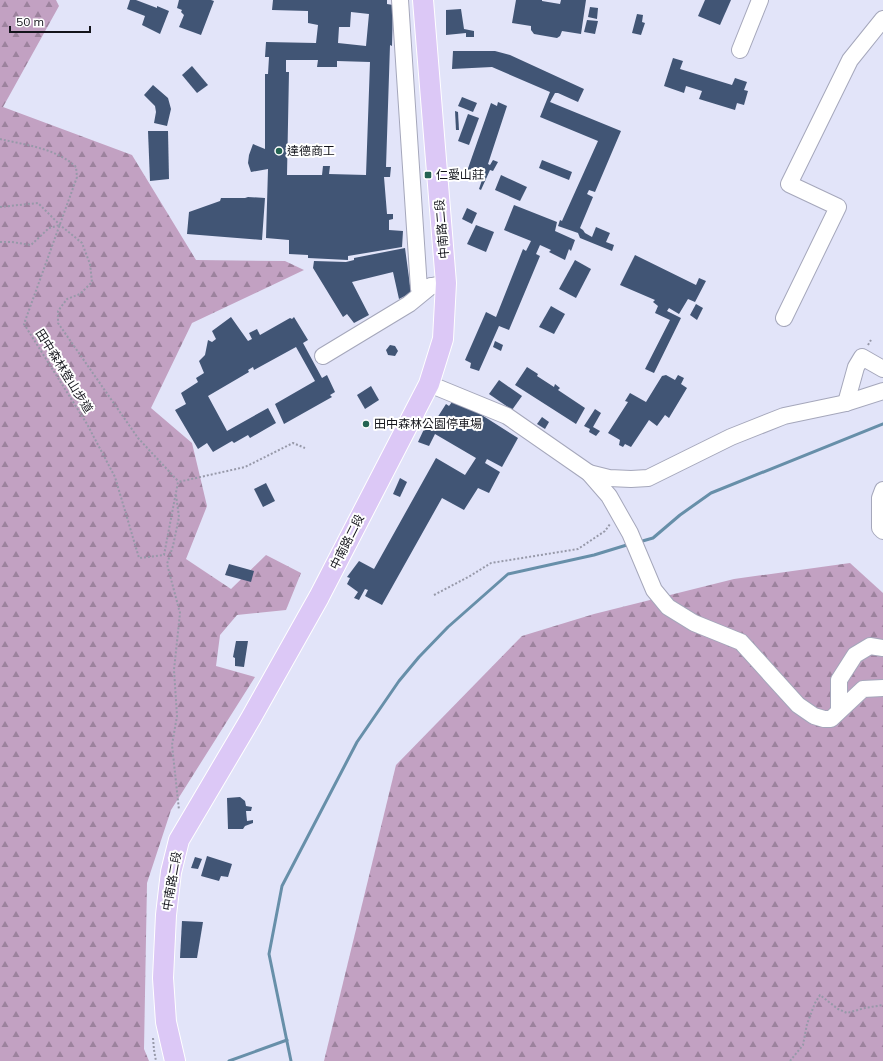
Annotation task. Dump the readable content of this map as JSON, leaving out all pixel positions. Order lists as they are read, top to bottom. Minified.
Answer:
{"streets":{"main road":["中南路二段"],"path":["田中森林登山步道"]},"places":{"other":["達德商工","田中森林公園停車場"],"transit":["仁愛山莊"]},"scale_bar":"50 m"}
